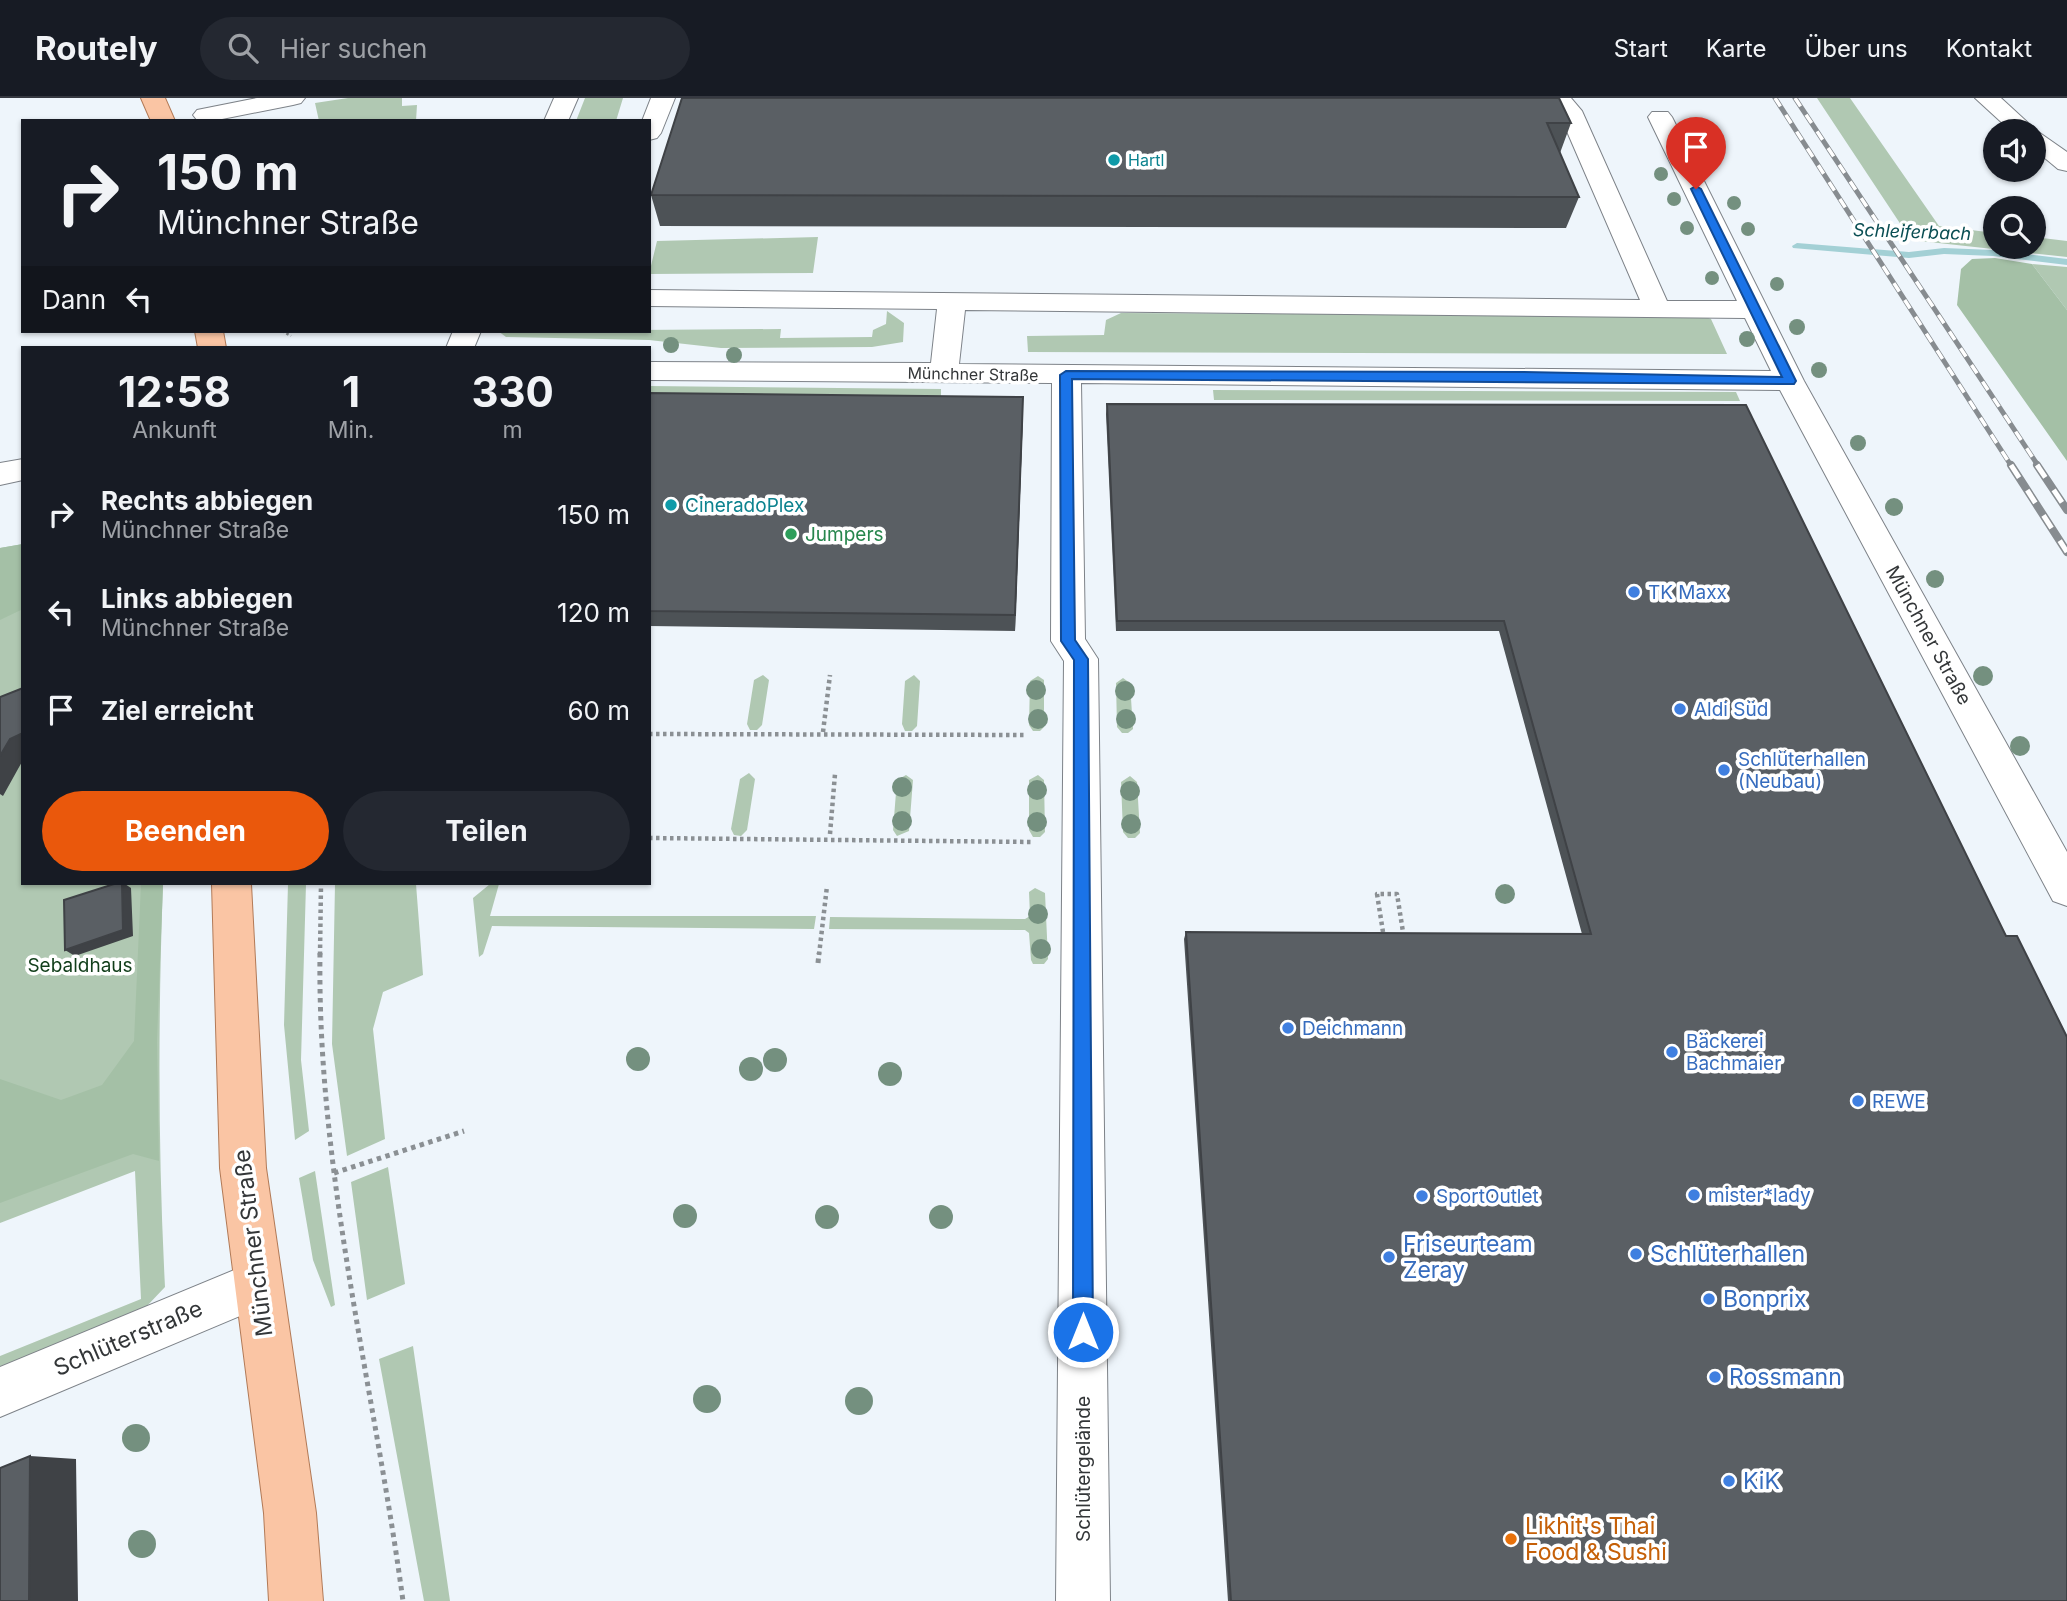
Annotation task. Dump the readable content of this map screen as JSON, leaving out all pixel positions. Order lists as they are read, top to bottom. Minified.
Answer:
{"streets":{"main road":["Münchner Straße"],"street":["Schlüterstraße","Schlütergelände"]},"crossings":[["Münchner Straße","Schlüterstraße"],["Münchner Straße","Schlütergelände"]],"water":["Schleiferbach"],"parks":["Sebaldhaus"],"places":["Hartl","CineradoPlex","Jumpers","TK Maxx","Aldi Süd","Schlüterhallen (Neubau)","Deichmann","Bäckerei Bachmaier","REWE","mister*lady","SportOutlet","Schlüterhallen","Friseurteam Zeray","Bonprix","Rossmann","KiK","Likhit's Thai Food & Sushi"],"page":{"header":"Routely","search":"Hier suchen","nav":["Start","Karte","Über uns","Kontakt"],"turn":["150 m","Münchner Straße"],"then":"Dann","eta":["12:58","Ankunft","1","Min.","330","m"],"list":[{"name":"Rechts abbiegen","note":"Münchner Straße","value":"150 m"},{"name":"Links abbiegen","note":"Münchner Straße","value":"120 m"},{"name":"Ziel erreicht","value":"60 m"}],"buttons":["Beenden","Teilen"]}}
